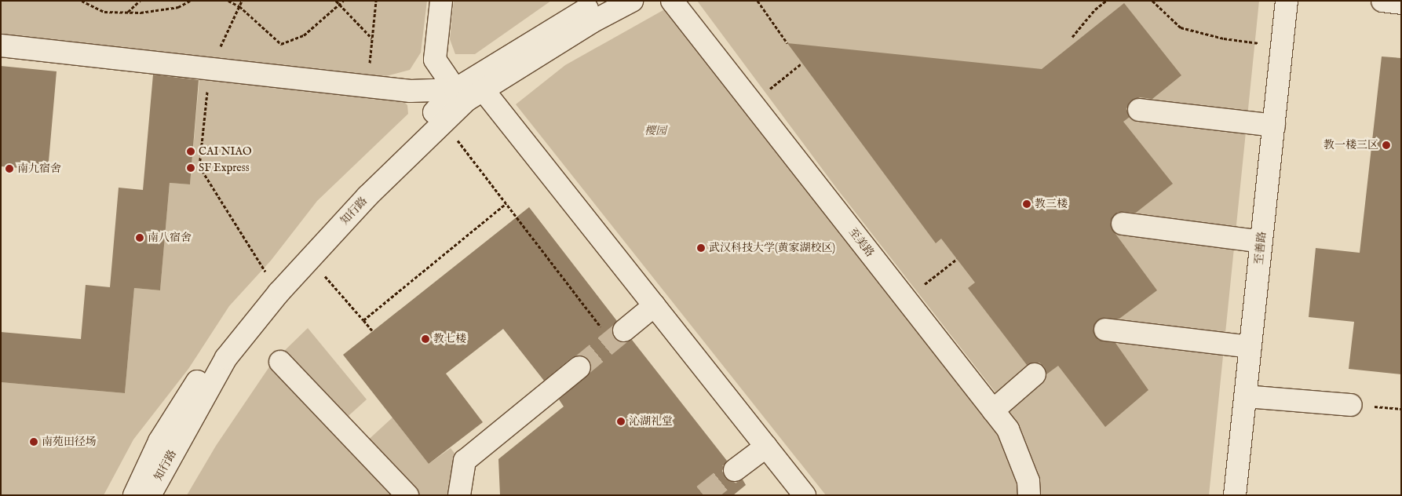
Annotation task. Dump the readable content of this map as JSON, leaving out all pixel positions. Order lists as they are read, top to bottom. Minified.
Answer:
{"streets":{"lane":["知行路","至美路","至善路"]},"parks":["樱园"],"places":["教一楼三区","CAI NIAO","SF Express","南九宿舍","教三楼","南八宿舍","武汉科技大学(黄家湖校区)","教七楼","沁湖礼堂","南苑田径场"]}
